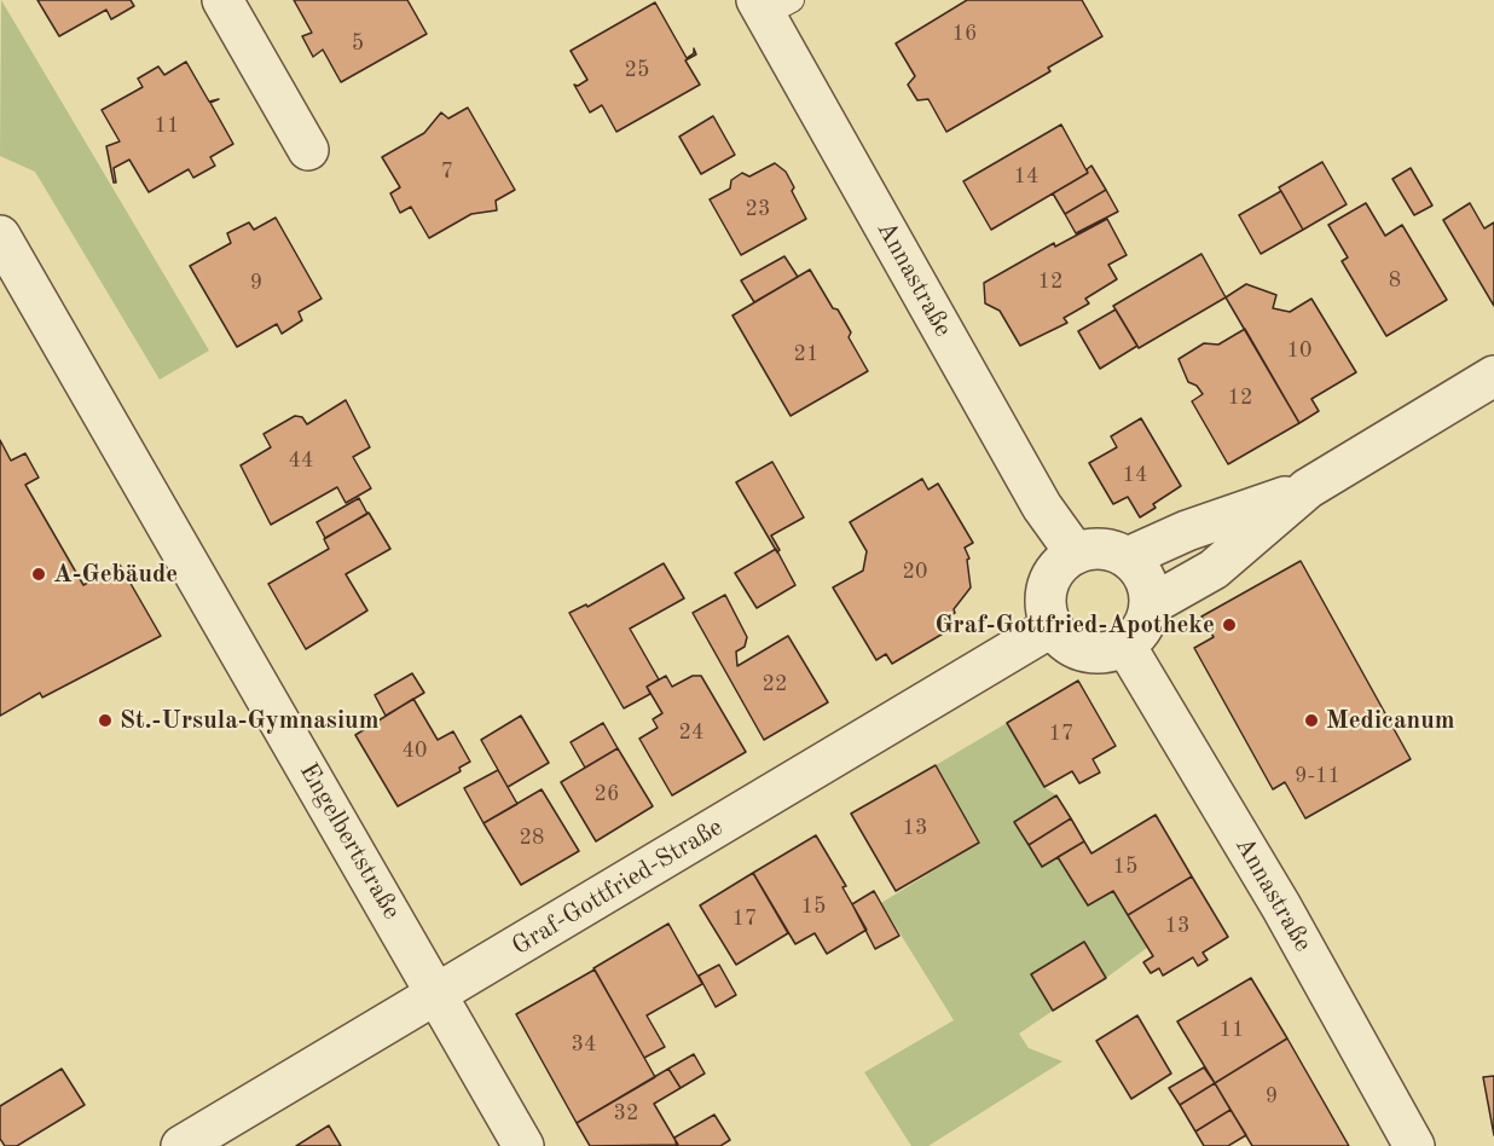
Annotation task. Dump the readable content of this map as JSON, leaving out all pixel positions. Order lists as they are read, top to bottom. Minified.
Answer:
{"streets":{"street":["Annastraße","Engelbertstraße","Graf-Gottfried-Straße"]},"crossings":[["Annastraße","Graf-Gottfried-Straße"],["Engelbertstraße","Graf-Gottfried-Straße"]],"places":["A-Gebäude","Graf-Gottfried-Apotheke","St.-Ursula-Gymnasium","Medicanum"],"house_numbers":["16","5","25","11","7","14","23","8","12","9","10","21","12","44","14","20","22","24","17","40","9-11","26","13","28","15","15","17","13","11","34","9","32"]}
